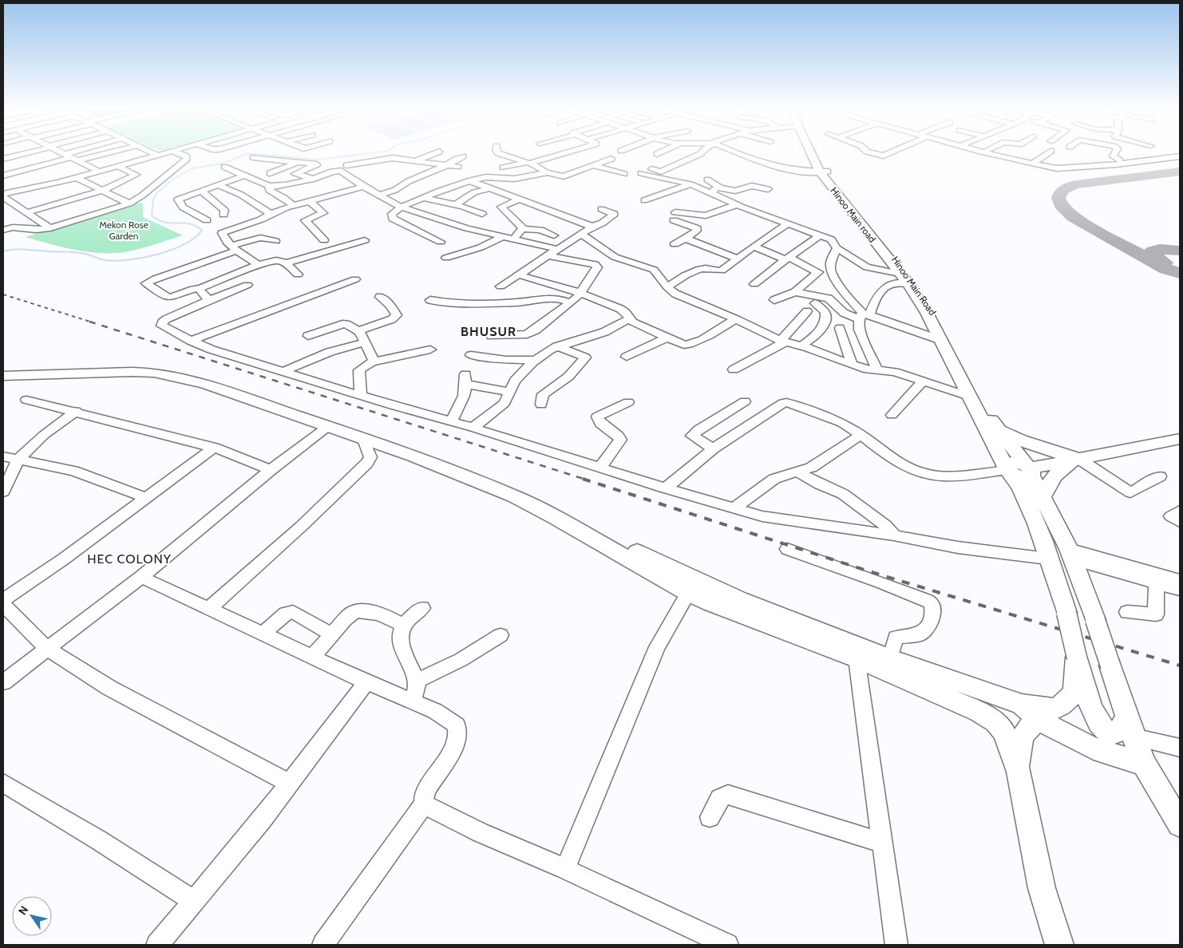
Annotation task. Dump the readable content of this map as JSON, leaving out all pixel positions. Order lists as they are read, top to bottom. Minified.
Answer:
{"streets":{"main road":["Hinoo Main road","Hinoo Main Road"]},"crossings":[["Hinoo Main road","Hinoo Main Road"]],"districts":["BHUSUR","HEC COLONY"],"parks":["Mekon Rose Garden"],"north":"top left"}
